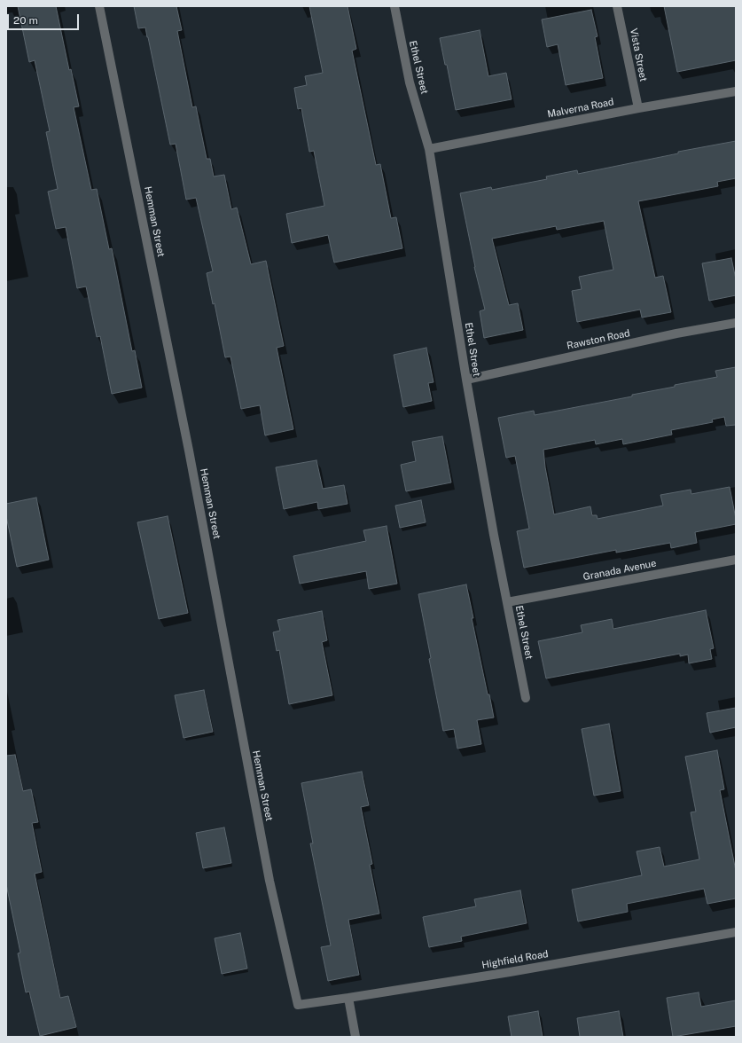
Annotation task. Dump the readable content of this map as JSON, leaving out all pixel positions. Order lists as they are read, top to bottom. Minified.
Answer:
{"streets":{"street":["Vista Street","Ethel Street","Malverna Road","Hemman Street","Rawston Road","Granada Avenue","Highfield Road"]},"crossings":[["Vista Street","Malverna Road"],["Ethel Street","Malverna Road"],["Ethel Street","Rawston Road"],["Ethel Street","Granada Avenue"],["Hemman Street","Highfield Road"]],"scale_bar":"20 m"}
